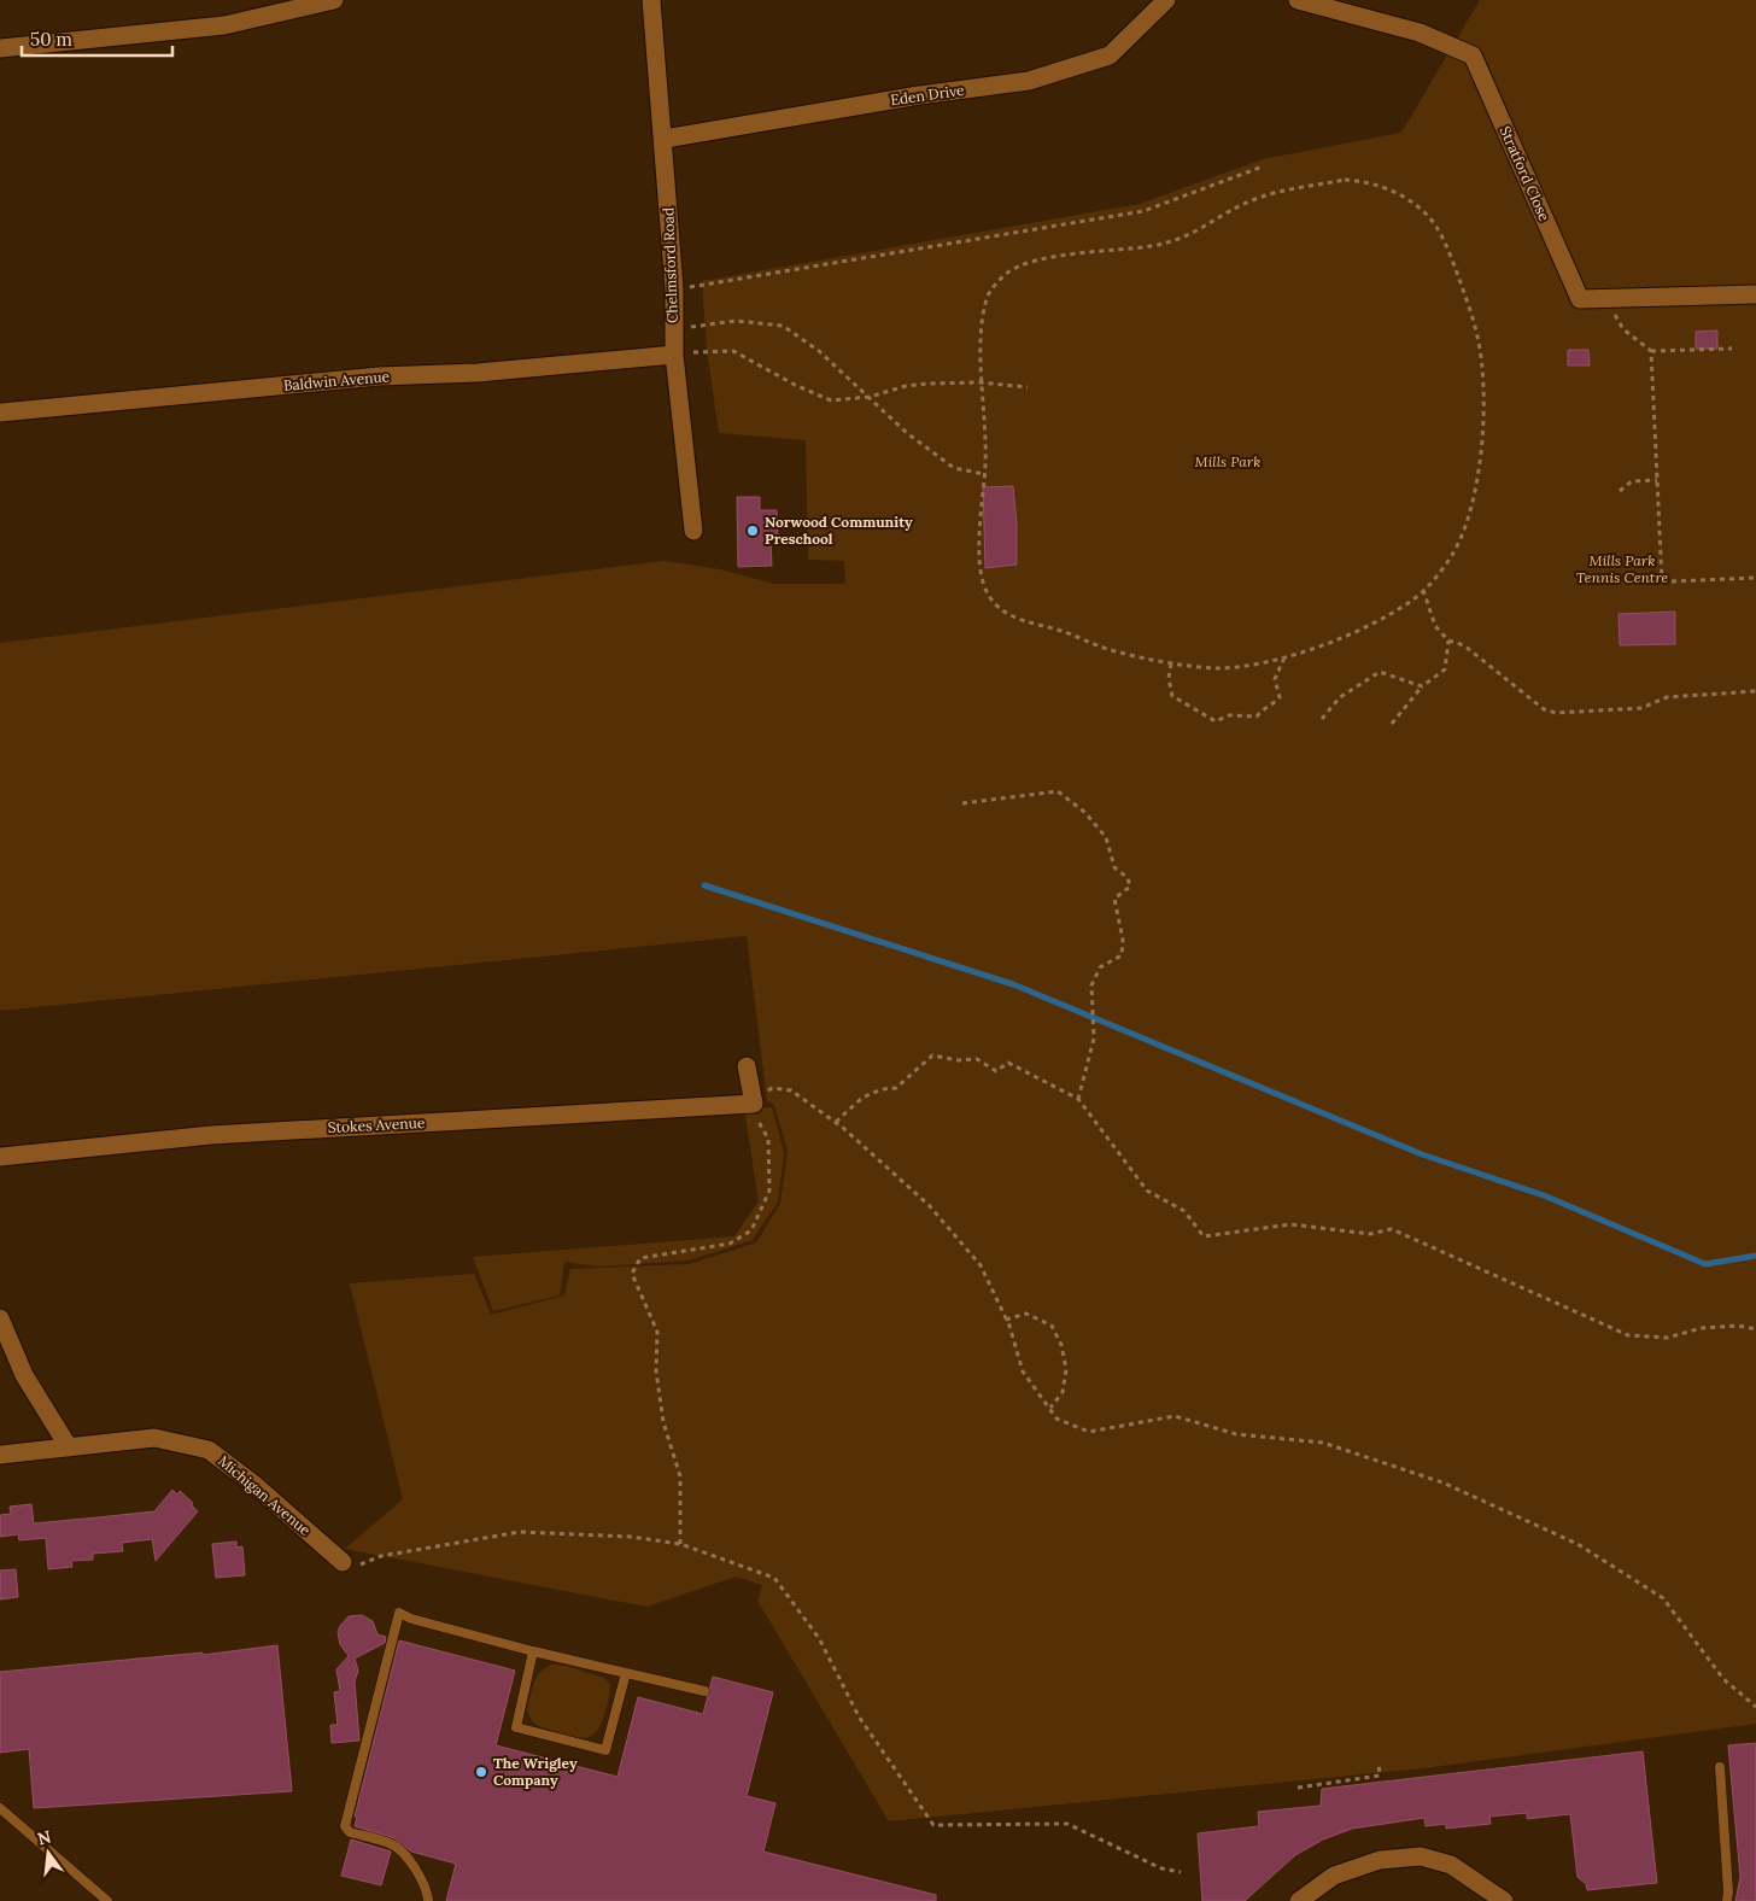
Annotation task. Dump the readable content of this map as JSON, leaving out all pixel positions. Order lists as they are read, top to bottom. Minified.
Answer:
{"streets":{"street":["Eden Drive","Stratford Close","Chelmsford Road","Baldwin Avenue","Stokes Avenue","Michigan Avenue"]},"crossings":[["Eden Drive","Chelmsford Road"],["Chelmsford Road","Baldwin Avenue"]],"parks":["Mills Park","Mills Park Tennis Centre"],"places":["Norwood Community Preschool","The Wrigley Company"],"scale_bar":"50 m","north":"top"}
